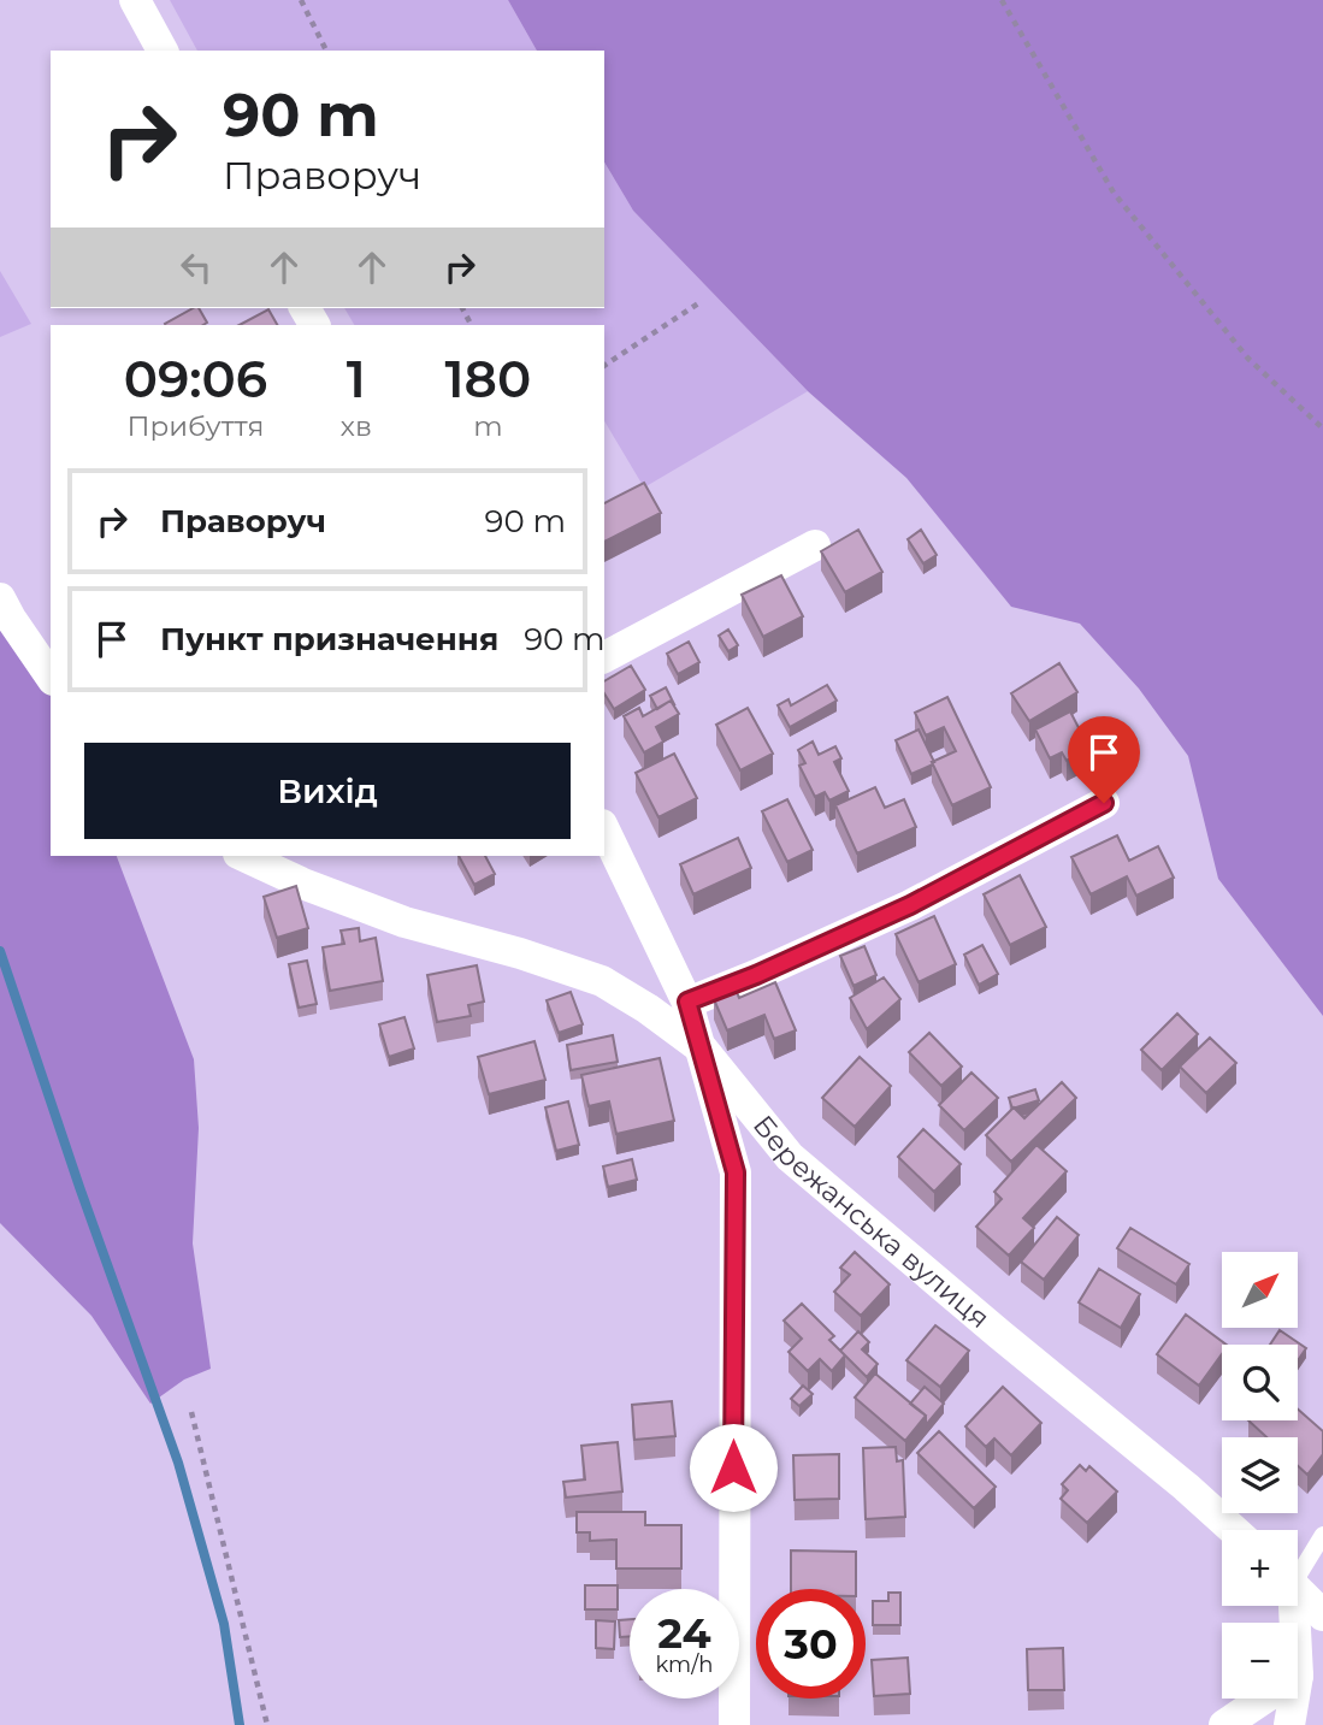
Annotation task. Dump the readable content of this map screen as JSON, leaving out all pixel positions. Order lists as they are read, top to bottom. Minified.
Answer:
{"streets":{"street":["Бережанська вулиця"]},"north":"top right","page":{"turn":["90 m","Праворуч"],"eta":["09:06","Прибуття","1","хв","180","m"],"list":[{"name":"Праворуч","value":"90 m"},{"name":"Пункт призначення","value":"90 m"}],"buttons":"Вихід","map_buttons":["+","−"],"speed":"24 km/h","limit":"30"}}
